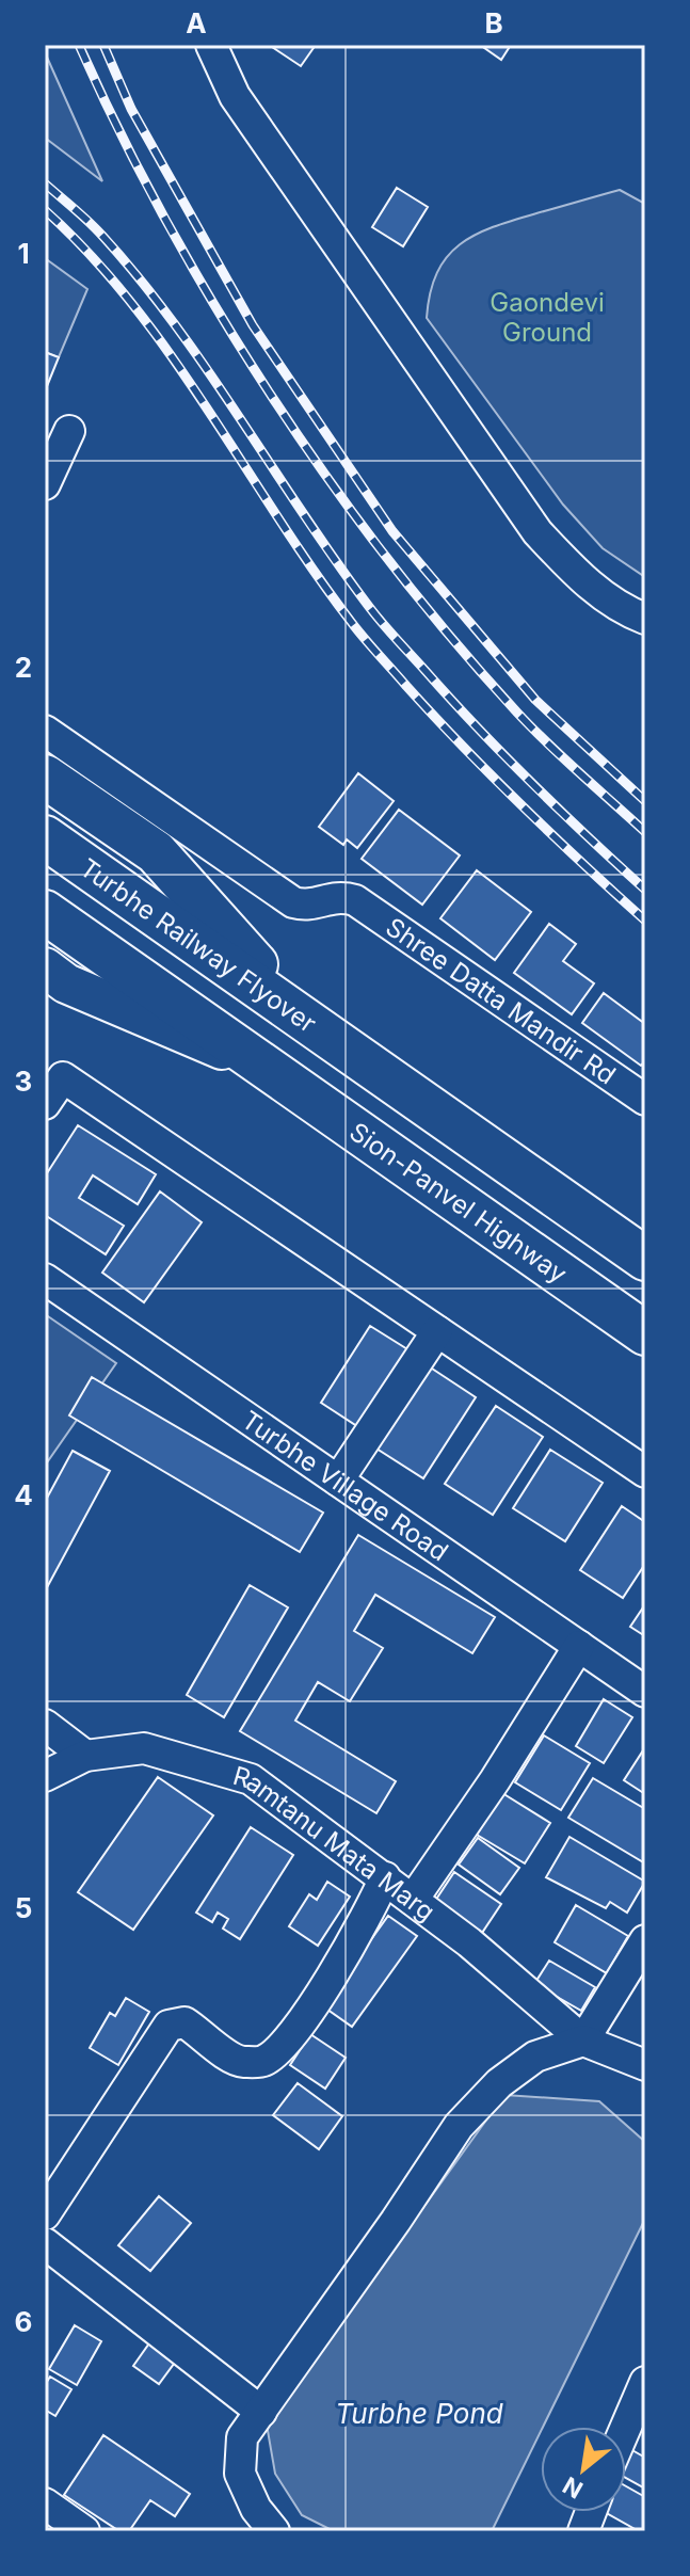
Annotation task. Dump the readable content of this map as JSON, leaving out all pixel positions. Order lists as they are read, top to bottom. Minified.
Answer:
{"streets":{"highway":["Turbhe Railway Flyover","Sion-Panvel Highway"],"street":["Shree Datta Mandir Rd","Turbhe Village Road","Ramtanu Mata Marg"]},"water":["Turbhe Pond"],"parks":["Gaondevi Ground"],"north":"bottom left","grid":{"columns":["A","B"],"rows":["1","2","3","4","5","6"]}}
